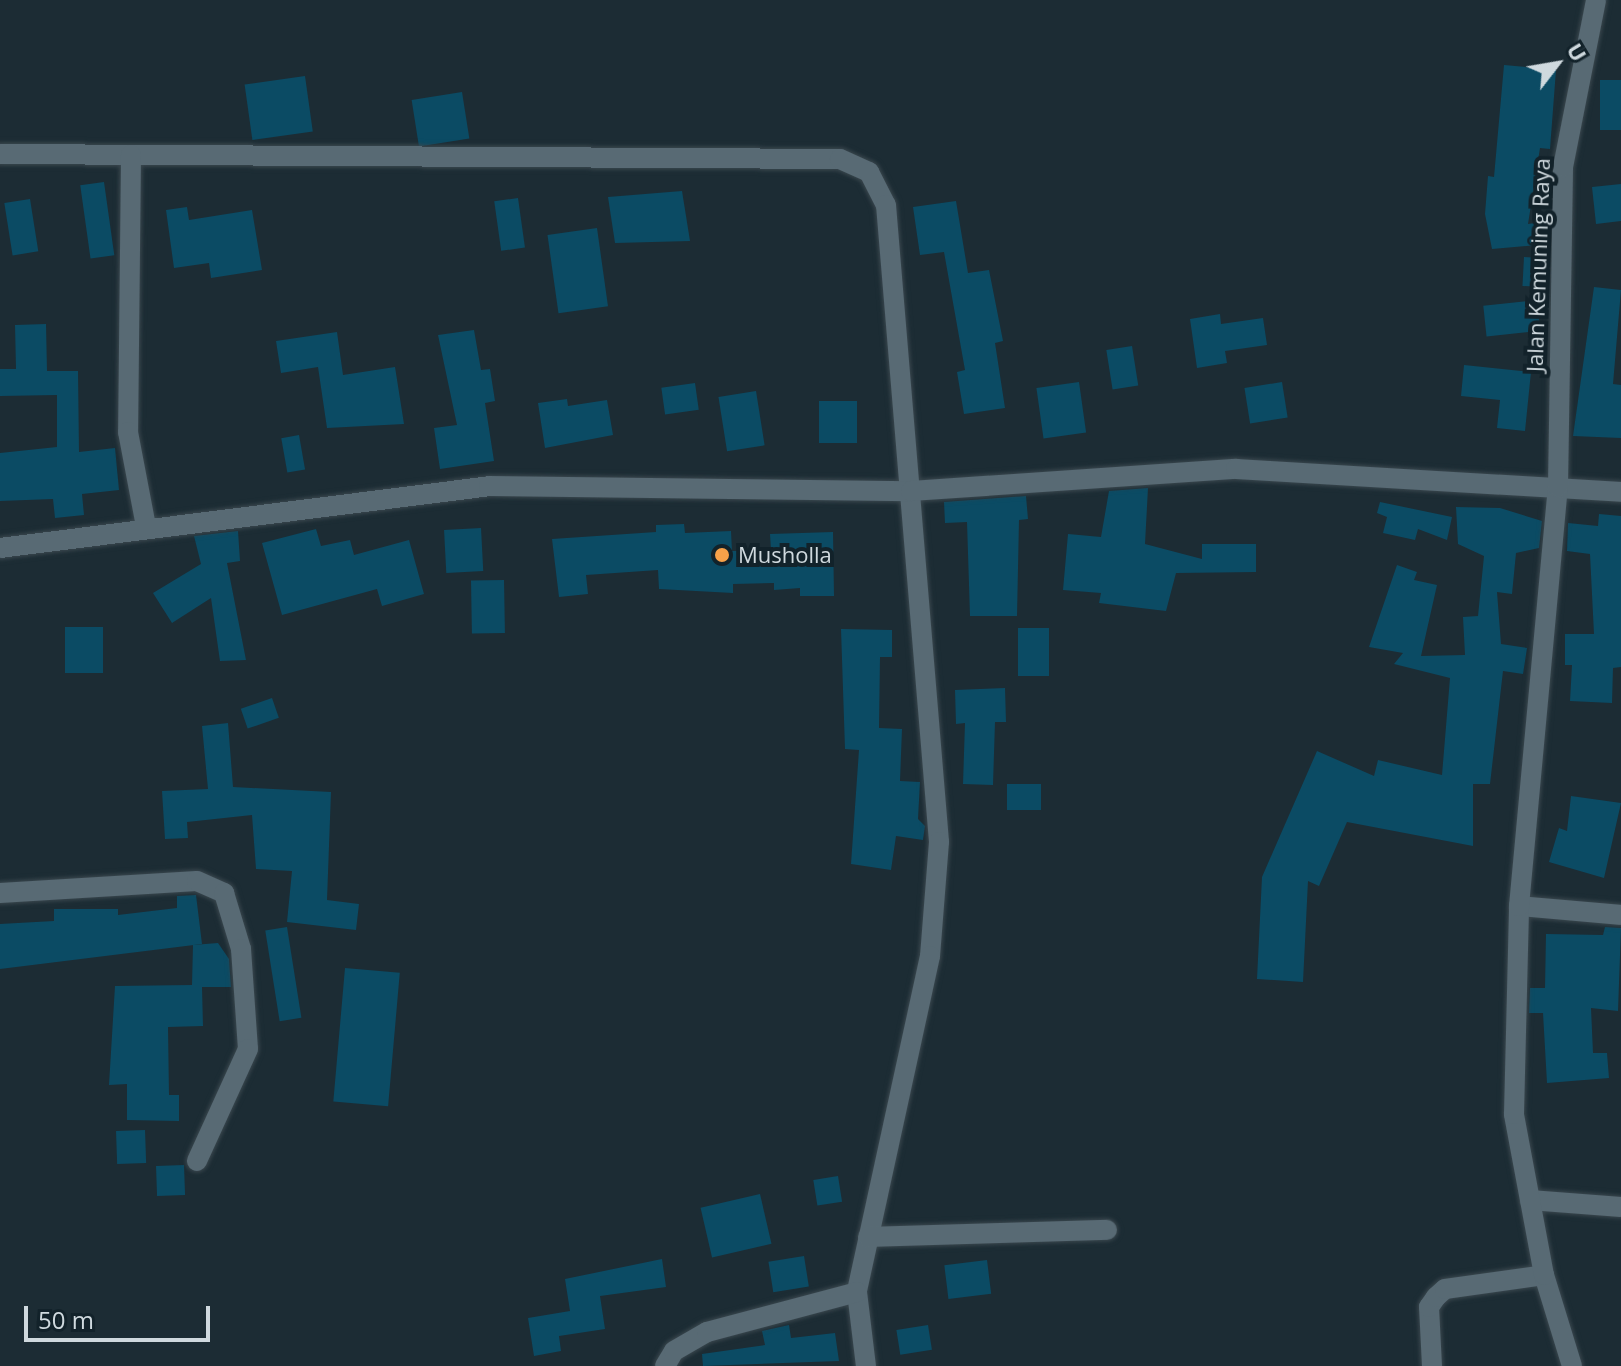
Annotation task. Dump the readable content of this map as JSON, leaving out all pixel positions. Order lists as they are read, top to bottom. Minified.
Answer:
{"streets":{"street":["Jalan Kemuning Raya"]},"places":["Musholla"],"scale_bar":"50 m","north":"top right"}
